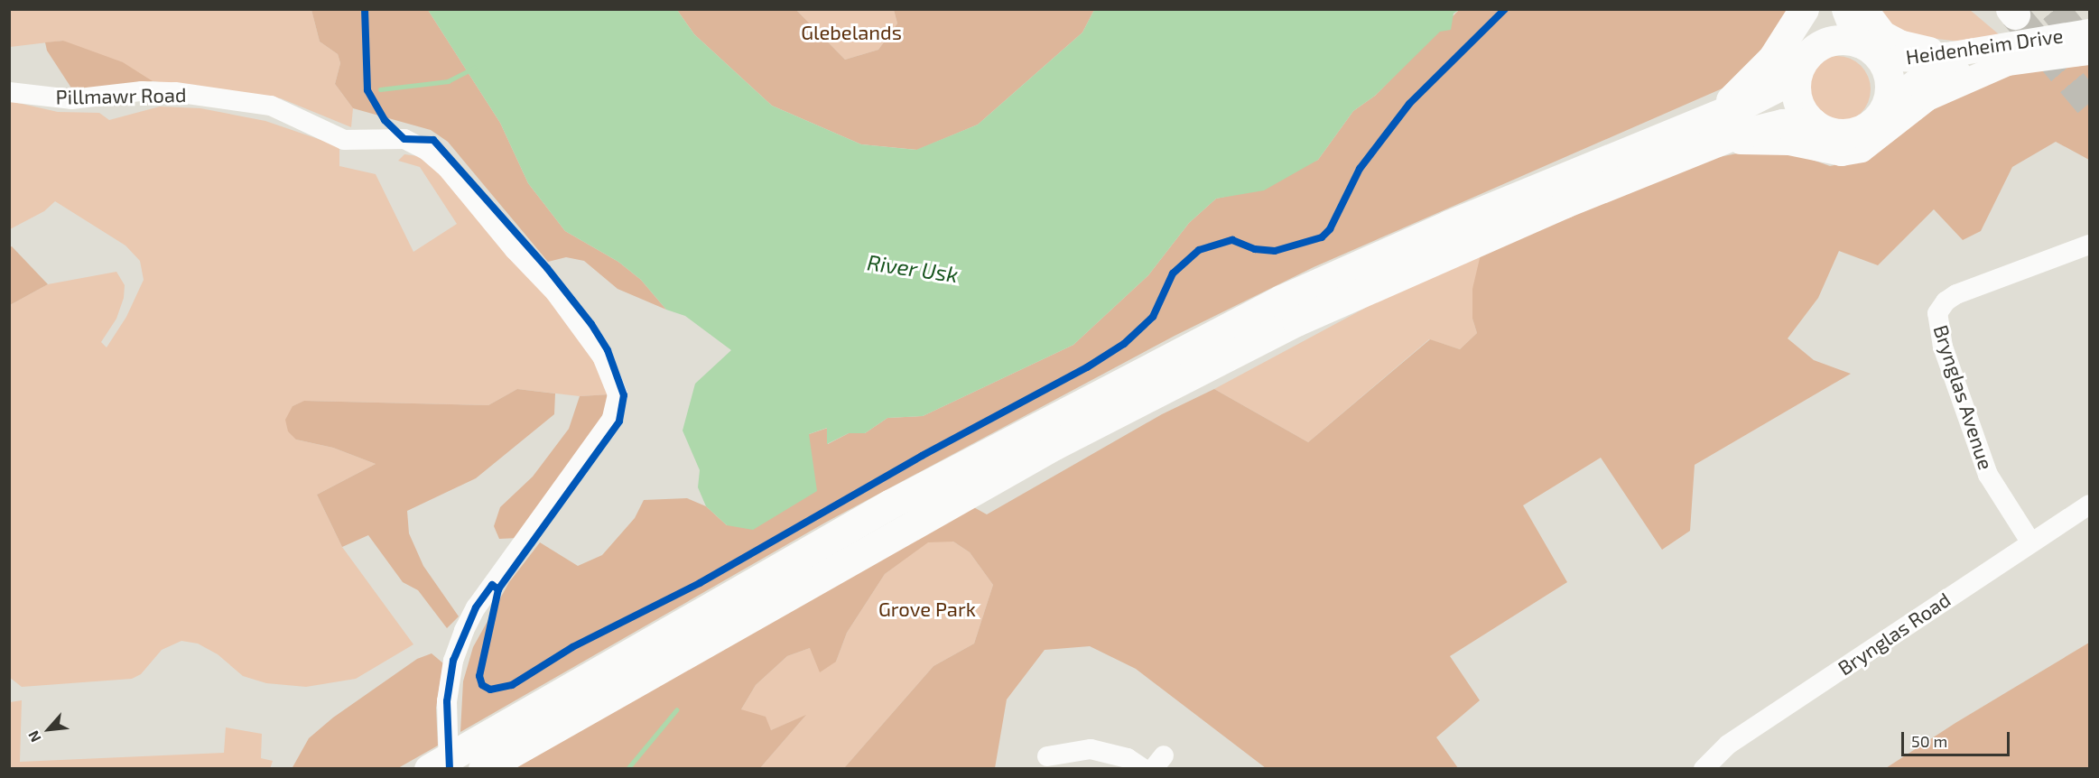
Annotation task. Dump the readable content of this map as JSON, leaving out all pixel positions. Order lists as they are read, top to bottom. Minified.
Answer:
{"streets":{"main road":["Heidenheim Drive"],"street":["Pillmawr Road","Brynglas Avenue","Brynglas Road"]},"crossings":[["Brynglas Avenue","Brynglas Road"]],"water":["River Usk"],"parks":["Glebelands","Grove Park"],"scale_bar":"50 m","north":"bottom left"}
